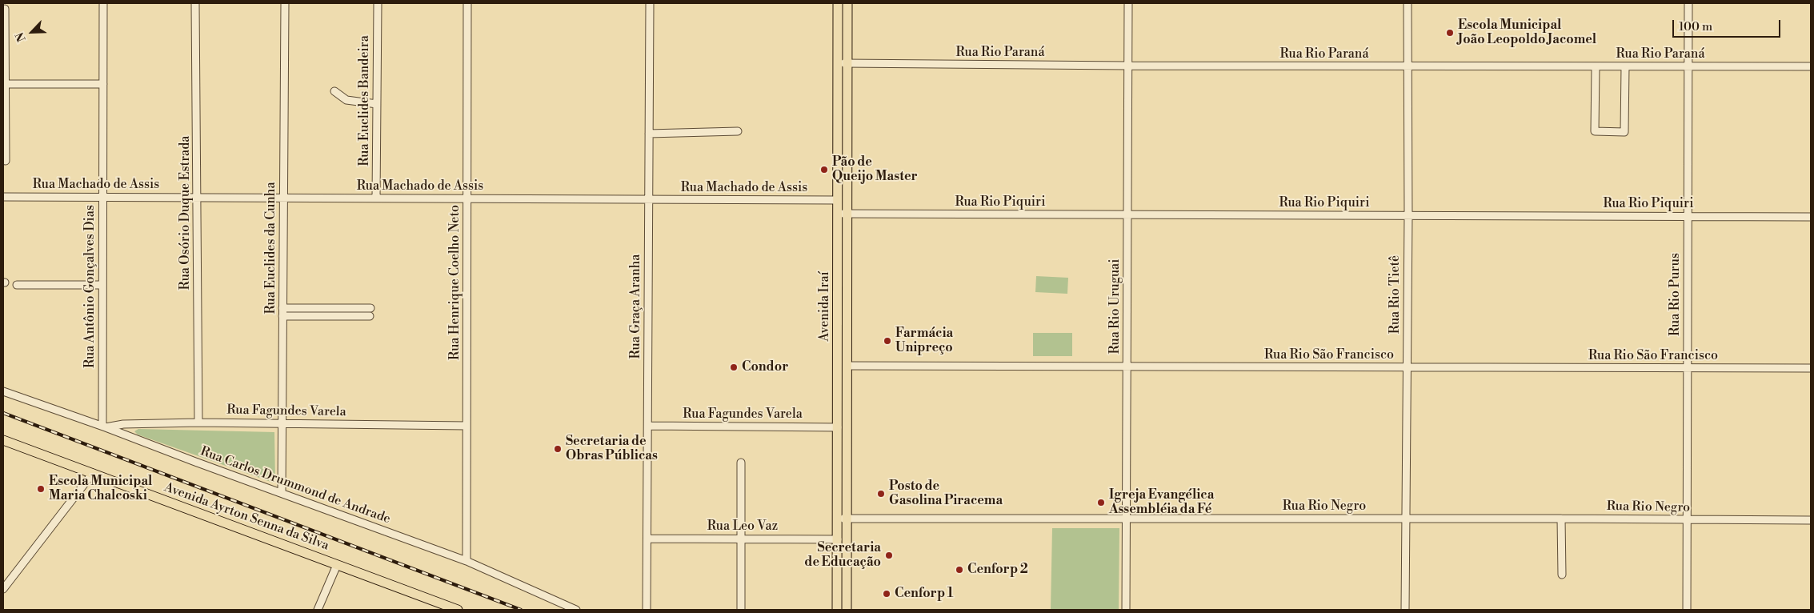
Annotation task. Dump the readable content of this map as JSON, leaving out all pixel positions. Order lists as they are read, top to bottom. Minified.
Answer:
{"streets":{"main road":["Avenida Iraí","Avenida Ayrton Senna da Silva"],"street":["Rua Rio Paraná","Rua Euclides Bandeira","Rua Machado de Assis","Rua Rio Piquiri","Rua Osório Duque Estrada","Rua Euclides da Cunha","Rua Henrique Coelho Neto","Rua Antônio Gonçalves Dias","Rua Rio Tietê","Rua Rio Purus","Rua Graça Aranha","Rua Rio Uruguai","Rua Rio São Francisco","Rua Fagundes Varela","Rua Carlos Drummond de Andrade","Rua Rio Negro","Rua Leo Vaz"]},"crossings":[["Rua Rio Paraná","Rua Rio Tietê"],["Rua Rio Paraná","Rua Rio Purus"],["Rua Rio Paraná","Avenida Iraí"],["Rua Rio Paraná","Rua Rio Uruguai"],["Rua Euclides Bandeira","Rua Machado de Assis"],["Rua Machado de Assis","Rua Osório Duque Estrada"],["Rua Machado de Assis","Rua Euclides da Cunha"],["Rua Machado de Assis","Rua Henrique Coelho Neto"],["Rua Machado de Assis","Rua Antônio Gonçalves Dias"],["Rua Machado de Assis","Rua Graça Aranha"],["Rua Machado de Assis","Avenida Iraí"],["Rua Rio Piquiri","Rua Rio Tietê"],["Rua Rio Piquiri","Rua Rio Purus"],["Rua Rio Piquiri","Avenida Iraí"],["Rua Rio Piquiri","Rua Rio Uruguai"],["Rua Osório Duque Estrada","Rua Fagundes Varela"],["Rua Euclides da Cunha","Rua Fagundes Varela"],["Rua Euclides da Cunha","Rua Carlos Drummond de Andrade"],["Rua Henrique Coelho Neto","Rua Fagundes Varela"],["Rua Henrique Coelho Neto","Rua Carlos Drummond de Andrade"],["Rua Antônio Gonçalves Dias","Rua Fagundes Varela"],["Rua Antônio Gonçalves Dias","Rua Carlos Drummond de Andrade"],["Rua Rio Tietê","Rua Rio São Francisco"],["Rua Rio Tietê","Rua Rio Negro"],["Rua Rio Purus","Rua Rio São Francisco"],["Rua Rio Purus","Rua Rio Negro"],["Rua Graça Aranha","Rua Fagundes Varela"],["Rua Graça Aranha","Rua Leo Vaz"],["Avenida Iraí","Rua Rio São Francisco"],["Avenida Iraí","Rua Fagundes Varela"],["Avenida Iraí","Rua Rio Negro"],["Avenida Iraí","Rua Leo Vaz"],["Rua Rio Uruguai","Rua Rio São Francisco"],["Rua Rio Uruguai","Rua Rio Negro"],["Rua Fagundes Varela","Rua Carlos Drummond de Andrade"]],"places":["Escola Municipal João Leopoldo Jacomel","Pão de Queijo Master","Farmácia Unipreço","Condor","Secretaria de Obras Públicas","Escola Municipal Maria Chalcoski","Posto de Gasolina Piracema","Igreja Evangélica Assembléia da Fé","Secretaria de Educação","Cenforp 2","Cenforp 1"],"scale_bar":"100 m","north":"bottom left"}
